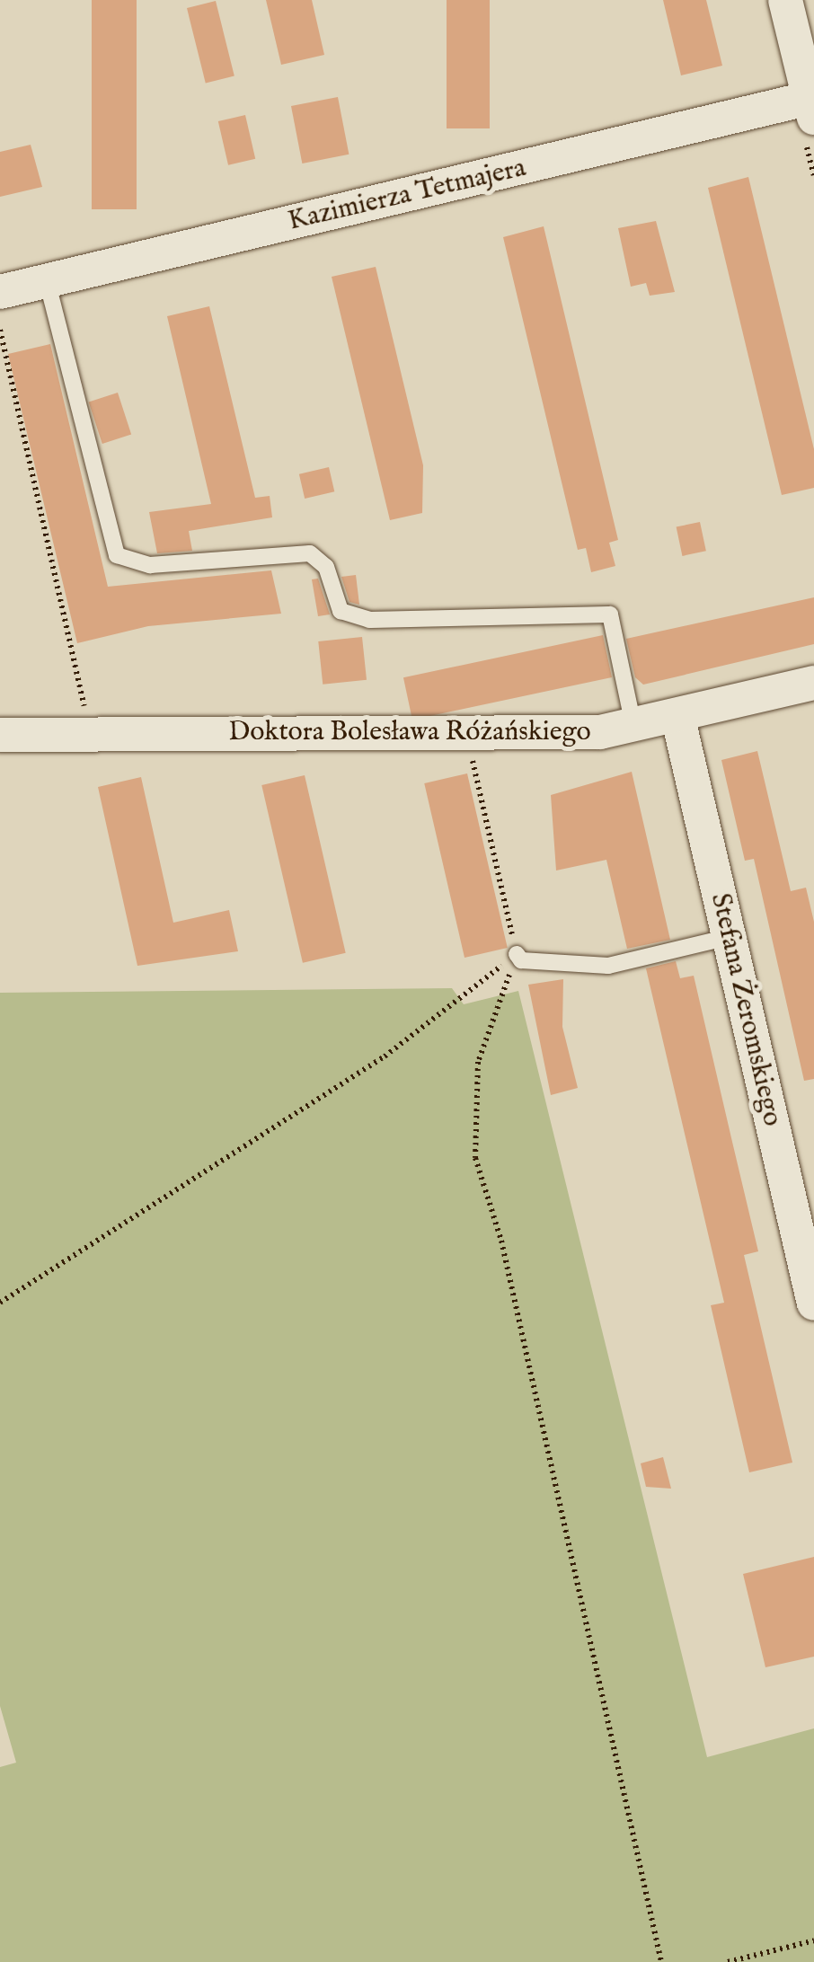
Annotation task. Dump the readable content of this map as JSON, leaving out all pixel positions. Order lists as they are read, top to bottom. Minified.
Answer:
{"streets":{"street":["Kazimierza Tetmajera","Doktora Bolesława Różańskiego","Stefana Żeromskiego"]},"crossings":[["Doktora Bolesława Różańskiego","Stefana Żeromskiego"]]}
